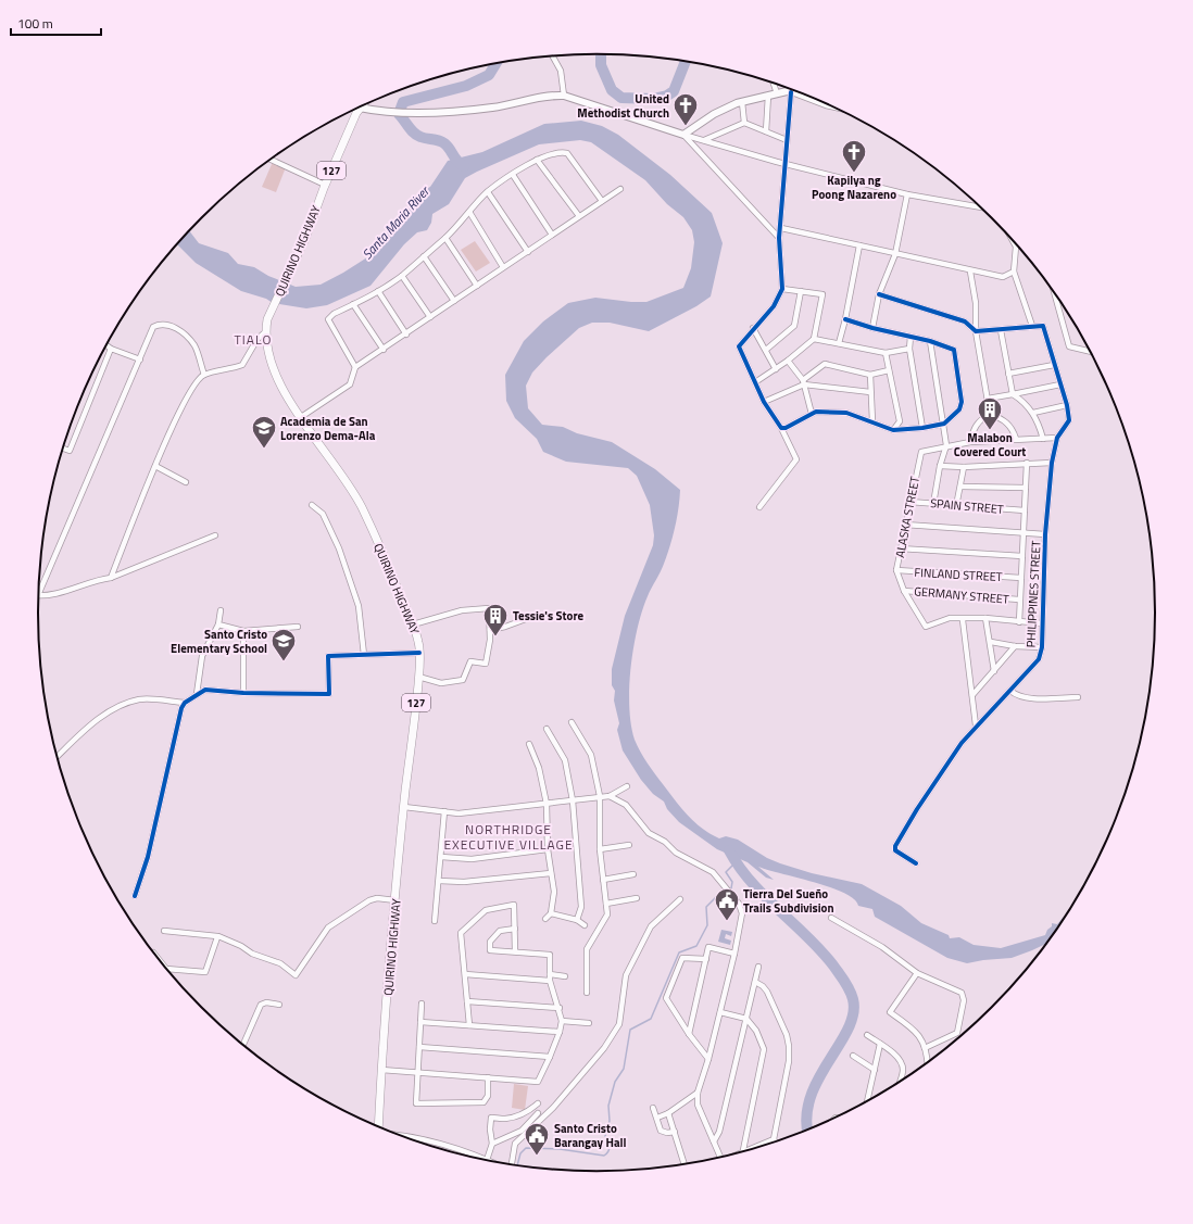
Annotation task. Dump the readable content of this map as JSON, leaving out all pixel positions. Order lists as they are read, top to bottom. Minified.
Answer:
{"streets":{"main road":["127","QUIRINO HIGHWAY"],"street":["SPAIN STREET","ALASKA STREET","FINLAND STREET","PHILIPPINES STREET","GERMANY STREET"]},"crossings":[["SPAIN STREET","ALASKA STREET"],["ALASKA STREET","FINLAND STREET"],["ALASKA STREET","GERMANY STREET"]],"districts":["TIALO","NORTHRIDGE EXECUTIVE VILLAGE"],"water":["Santa Maria River"],"places":{"church":["United Methodist Church","Kapilya ng Poong Nazareno"],"building":["Malabon Covered Court","Tessie's Store"],"school or university":["Academia de San Lorenzo Dema-Ala","Santo Cristo Elementary School"],"public building":["Tierra Del Sueño Trails Subdivision","Santo Cristo Barangay Hall"]},"scale_bar":"100 m"}
